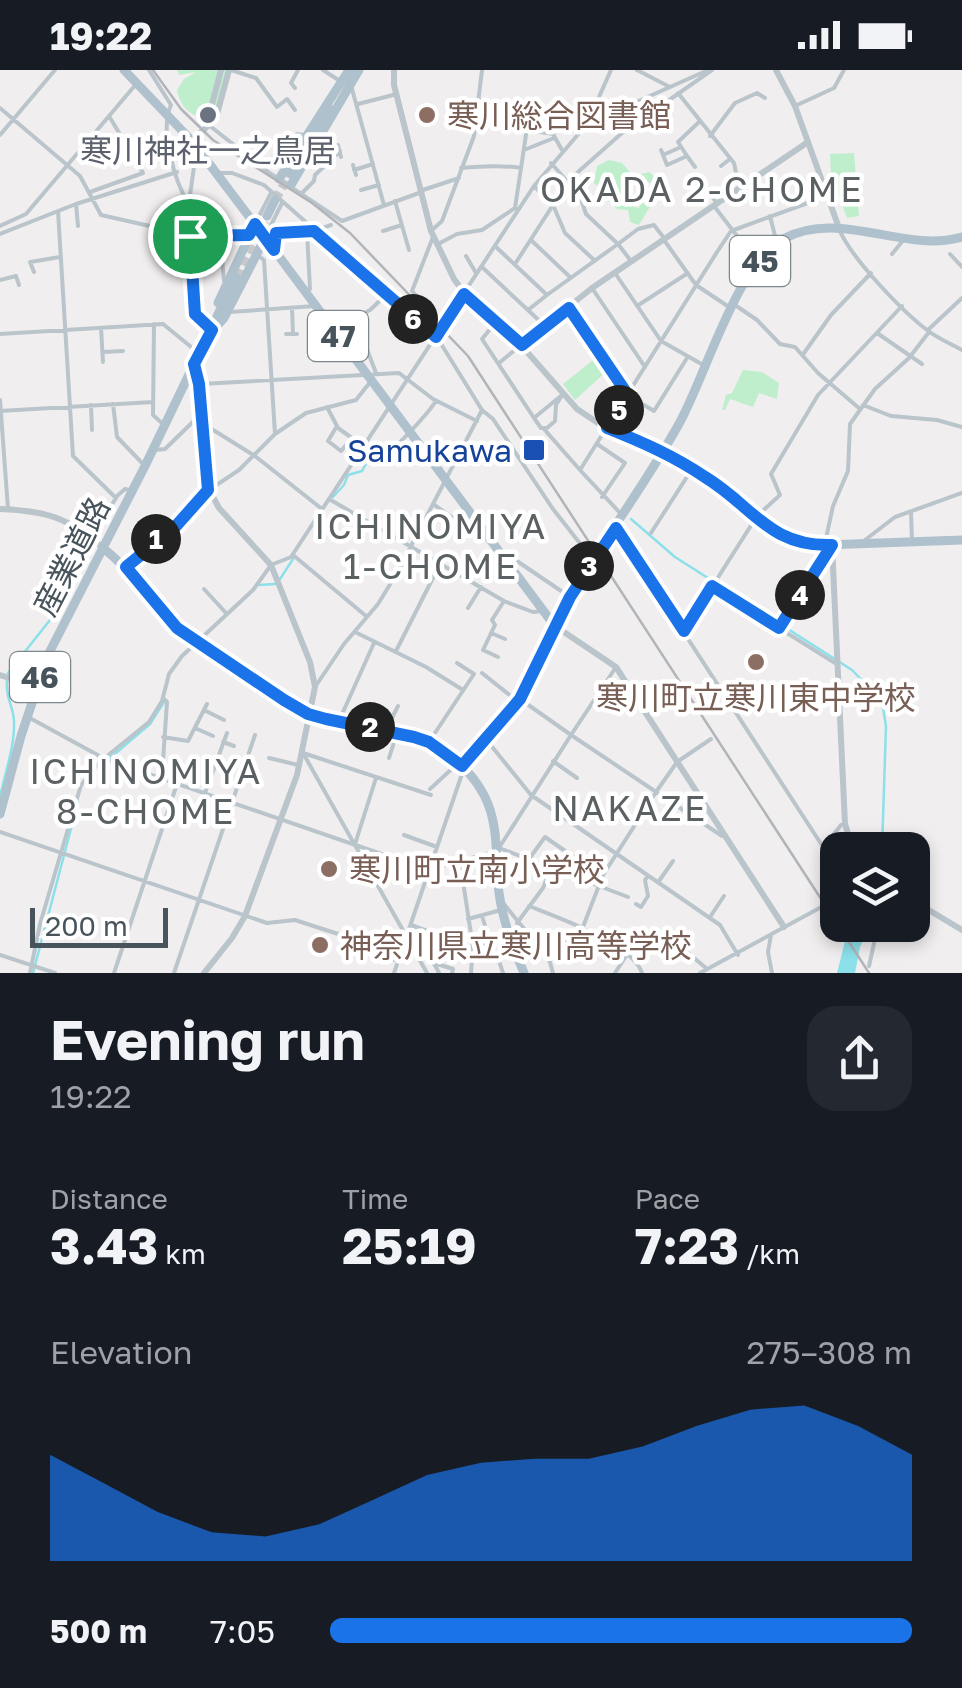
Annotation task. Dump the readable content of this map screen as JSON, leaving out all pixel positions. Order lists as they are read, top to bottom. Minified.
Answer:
{"streets":{"main road":["45","47","産業道路","46"]},"crossings":[["45","47"]],"districts":["OKADA 2-CHOME","ICHINOMIYA 1-CHOME","ICHINOMIYA 8-CHOME","NAKAZE"],"places":{"other":["寒川神社一之鳥居","寒川総合図書館","寒川町立寒川東中学校","寒川町立南小学校","神奈川県立寒川高等学校"],"transit":["Samukawa"]},"scale_bar":"200 m","page":{"status":"19:22","pins":["6","5","1","3","4","2"],"scale":"200 m","heading":["Evening run","19:22"],"stats":[["Distance","3.43 km"],["Time","25:19"],["Pace","7:23 /km"]],"chart":["Elevation","275–308 m"],"list":[{"name":"500 m","note":"7:05"}]}}
